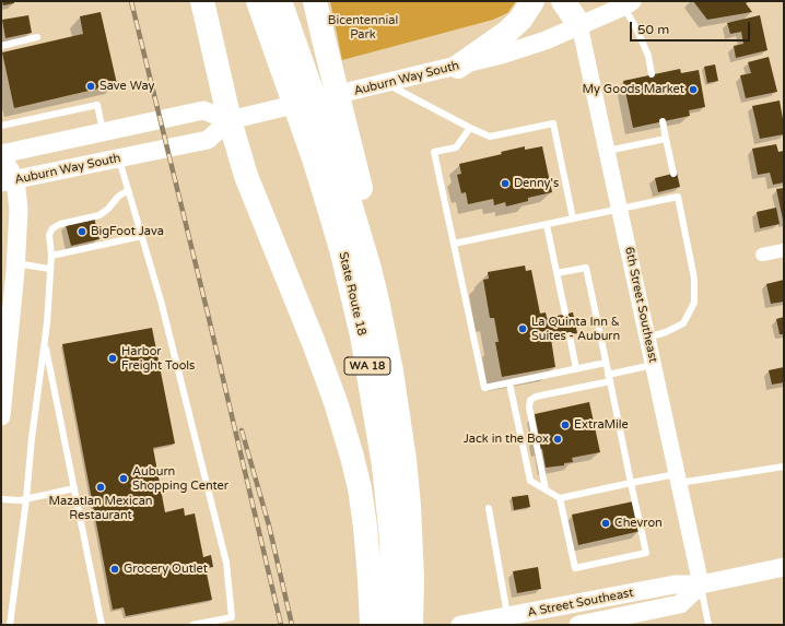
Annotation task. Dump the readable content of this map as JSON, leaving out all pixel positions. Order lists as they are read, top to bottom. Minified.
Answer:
{"streets":{"highway":["State Route 18","WA 18"],"main road":["Auburn Way South","A Street Southeast"],"street":["6th Street Southeast"]},"crossings":[["Auburn Way South","6th Street Southeast"],["6th Street Southeast","A Street Southeast"]],"parks":["Bicentennial Park"],"places":["Save Way","My Goods Market","Denny's","BigFoot Java","La Quinta Inn & Suites - Auburn","Harbor Freight Tools","ExtraMile","Jack in the Box","Auburn Shopping Center","Mazatlan Mexican Restaurant","Chevron","Grocery Outlet"],"scale_bar":"50 m"}
